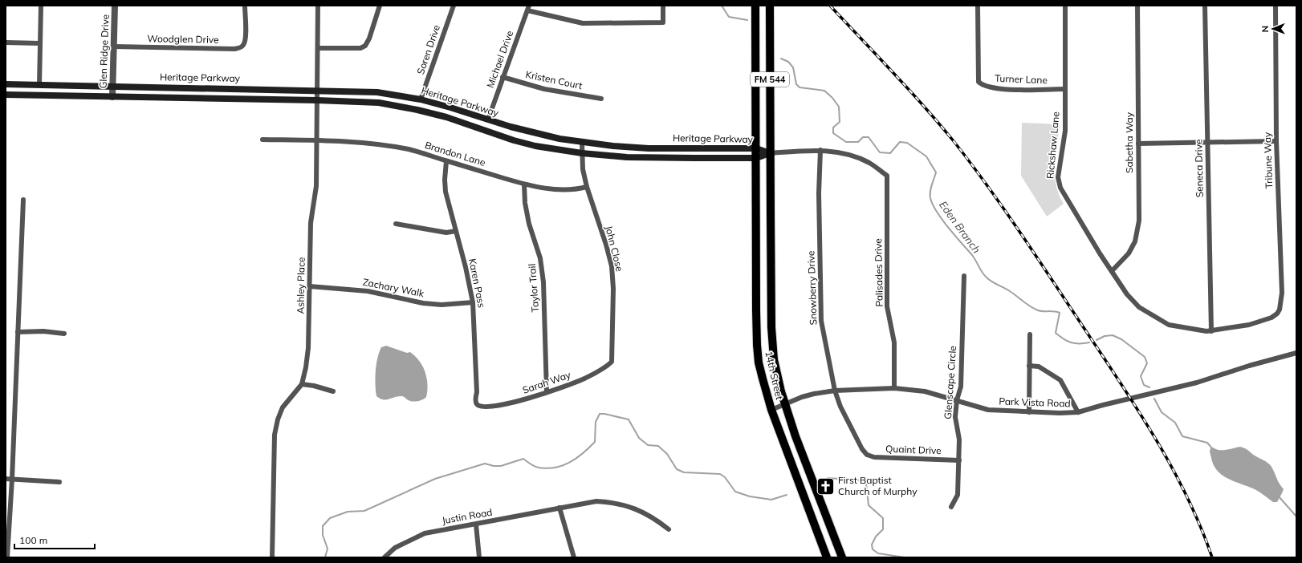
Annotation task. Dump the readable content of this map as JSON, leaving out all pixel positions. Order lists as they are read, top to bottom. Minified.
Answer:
{"streets":{"main road":["Heritage Parkway","FM 544","14th Street"],"street":["Woodglen Drive","Soren Drive","Glen Ridge Drive","Michael Drive","Turner Lane","Kristen Court","Sabetha Way","Rickshaw Lane","Brandon Lane","Tribune Way","Seneca Drive","John Close","Palisades Drive","Karen Pass","Ashley Place","Zachary Walk","Taylor Trail","Snowberry Drive","Sarah Way","Glenscape Circle","Park Vista Road","Quaint Drive","Justin Road"]},"crossings":[["Woodglen Drive","Glen Ridge Drive"],["Soren Drive","Heritage Parkway"],["Glen Ridge Drive","Heritage Parkway"],["Michael Drive","Heritage Parkway"],["Michael Drive","Kristen Court"],["Heritage Parkway","FM 544"],["Heritage Parkway","John Close"],["Heritage Parkway","Ashley Place"],["Heritage Parkway","14th Street"],["FM 544","14th Street"],["Turner Lane","Rickshaw Lane"],["Sabetha Way","Rickshaw Lane"],["Rickshaw Lane","Tribune Way"],["Rickshaw Lane","Seneca Drive"],["Brandon Lane","John Close"],["Brandon Lane","Karen Pass"],["Brandon Lane","Ashley Place"],["Brandon Lane","Taylor Trail"],["John Close","Sarah Way"],["Palisades Drive","Snowberry Drive"],["Palisades Drive","Park Vista Road"],["Karen Pass","Zachary Walk"],["Karen Pass","Sarah Way"],["Ashley Place","Zachary Walk"],["Taylor Trail","Sarah Way"],["Snowberry Drive","Park Vista Road"],["Snowberry Drive","Quaint Drive"],["14th Street","Park Vista Road"],["Glenscape Circle","Park Vista Road"],["Glenscape Circle","Quaint Drive"]],"water":["Eden Branch"],"places":{"church":["First Baptist Church of Murphy"]},"scale_bar":"100 m","north":"left"}
